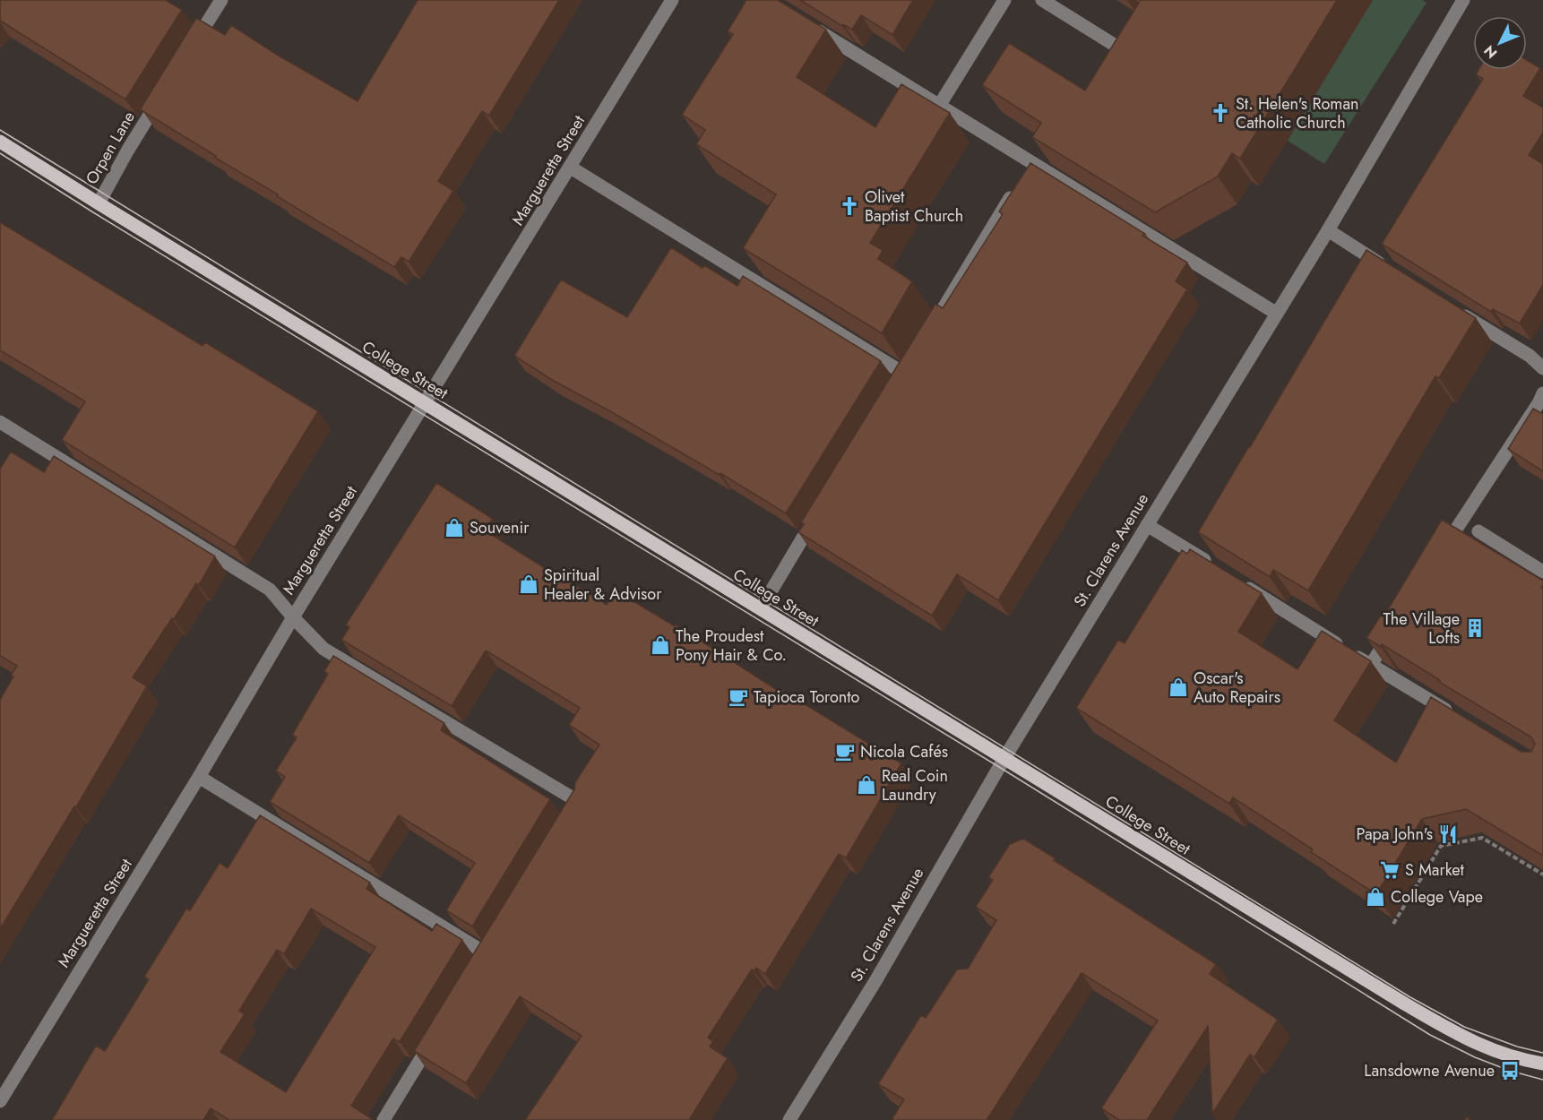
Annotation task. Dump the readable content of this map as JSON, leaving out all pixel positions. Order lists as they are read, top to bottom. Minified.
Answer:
{"streets":{"main road":["College Street"],"street":["Orpen Lane","Margueretta Street","St. Clarens Avenue"]},"crossings":[["Orpen Lane","College Street"],["Margueretta Street","College Street"],["College Street","St. Clarens Avenue"]],"places":{"church":["St. Helen's Roman Catholic Church","Olivet Baptist Church"],"shop":["Souvenir","Spiritual Healer & Advisor","The Proudest Pony Hair & Co.","Oscar's Auto Repairs","Real Coin Laundry","College Vape"],"building":["The Village Lofts"],"cafe":["Tapioca Toronto","Nicola Cafés"],"restaurant":["Papa John's"],"supermarket":["S Market"],"bus stop":["Lansdowne Avenue"]},"north":"bottom left"}
